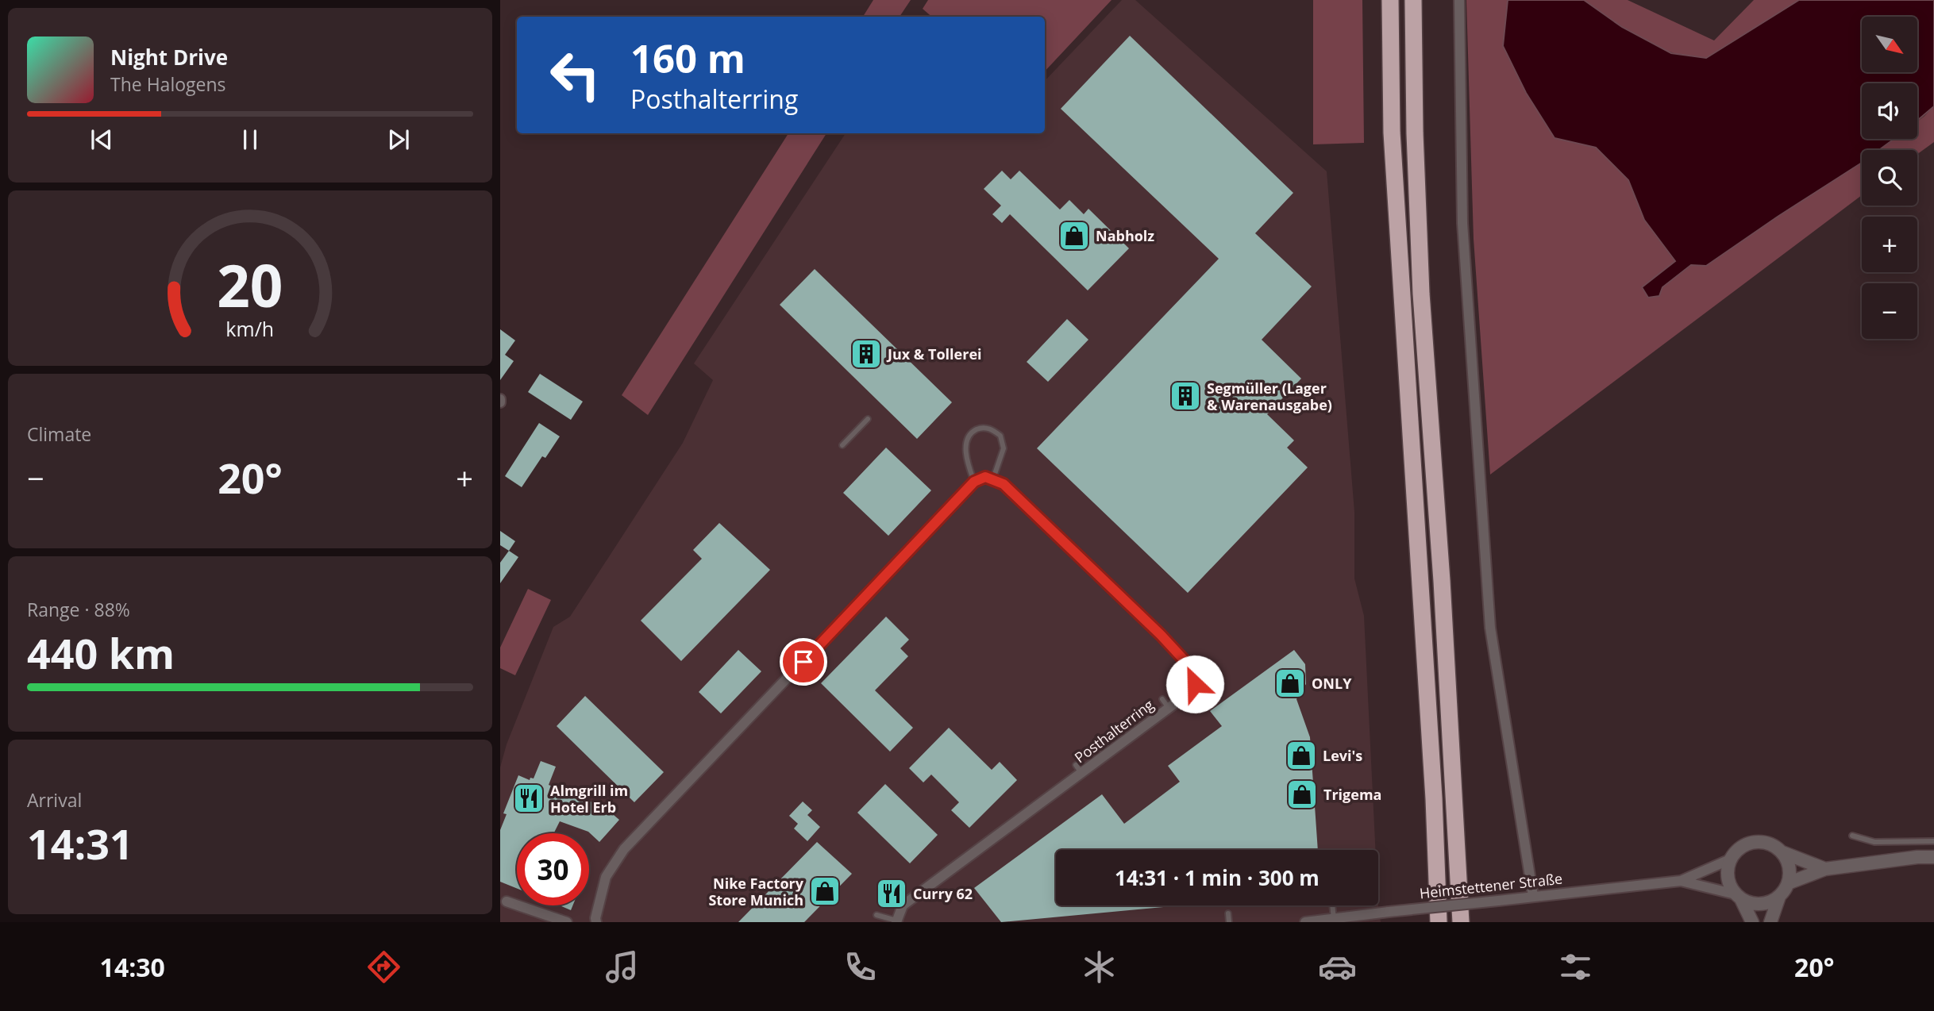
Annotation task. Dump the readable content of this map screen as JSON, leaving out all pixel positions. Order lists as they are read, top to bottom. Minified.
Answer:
{"streets":{"street":["Posthalterring","Heimstettener Straße"]},"places":{"shop":["Nabholz","ONLY","Levi's","Trigema","Nike Factory Store Munich"],"building":["Jux & Tollerei","Segmüller (Lager & Warenausgabe)"],"restaurant":["Almgrill im Hotel Erb","Curry 62"]},"north":"bottom right","page":{"map_buttons":["+","−"],"turn":["160 m","Posthalterring"],"song":["Night Drive","The Halogens"],"tile":["Climate",["Range · 88%","440 km"],["Arrival","14:31"]],"heat":["−","20°","+"],"limit":"30","trip":"14:31 · 1 min · 300 m","tabs":["14:30","20°"],"gauge":["20","km/h"]}}
